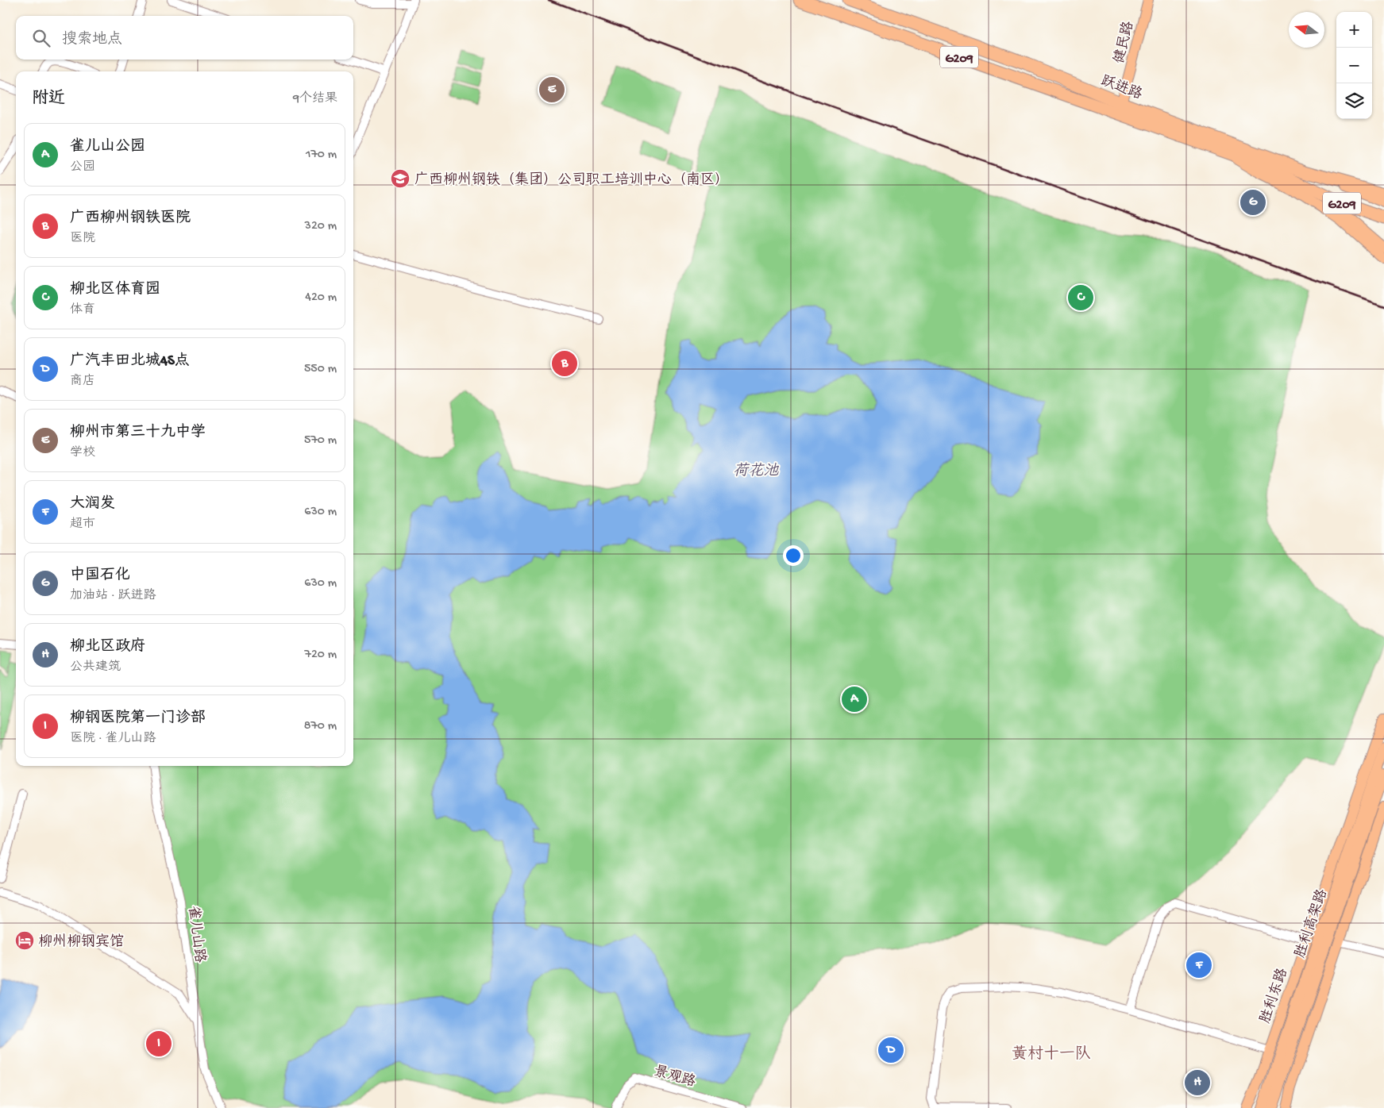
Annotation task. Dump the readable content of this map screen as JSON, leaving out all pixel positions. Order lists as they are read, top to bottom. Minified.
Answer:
{"streets":{"highway":["G209","跃进路"],"main road":["健民路","胜利高架路","胜利东路"],"street":["雀儿山路","景观路"]},"crossings":[["健民路","跃进路"],["G209","跃进路"]],"districts":["黄村十一队"],"water":["荷花池"],"places":{"school or university":["广西柳州钢铁（集团）公司职工培训中心（南区）"],"hotel":["柳州柳钢宾馆"]},"north":"left","page":{"map_buttons":["+","−"],"search":"搜索地点","heading":["附近","9个结果"],"pins":["E","G","C","B","A","F","I","D","H"],"list":[{"mark":"A","name":"雀儿山公园","note":"公园","value":"170 m"},{"mark":"B","name":"广西柳州钢铁医院","note":"医院","value":"320 m"},{"mark":"C","name":"柳北区体育园","note":"体育","value":"420 m"},{"mark":"D","name":"广汽丰田北城4S点","note":"商店","value":"550 m"},{"mark":"E","name":"柳州市第三十九中学","note":"学校","value":"570 m"},{"mark":"F","name":"大润发","note":"超市","value":"630 m"},{"mark":"G","name":"中国石化","note":"加油站 · 跃进路","value":"630 m"},{"mark":"H","name":"柳北区政府","note":"公共建筑","value":"720 m"},{"mark":"I","name":"柳钢医院第一门诊部","note":"医院 · 雀儿山路","value":"870 m"}]}}
